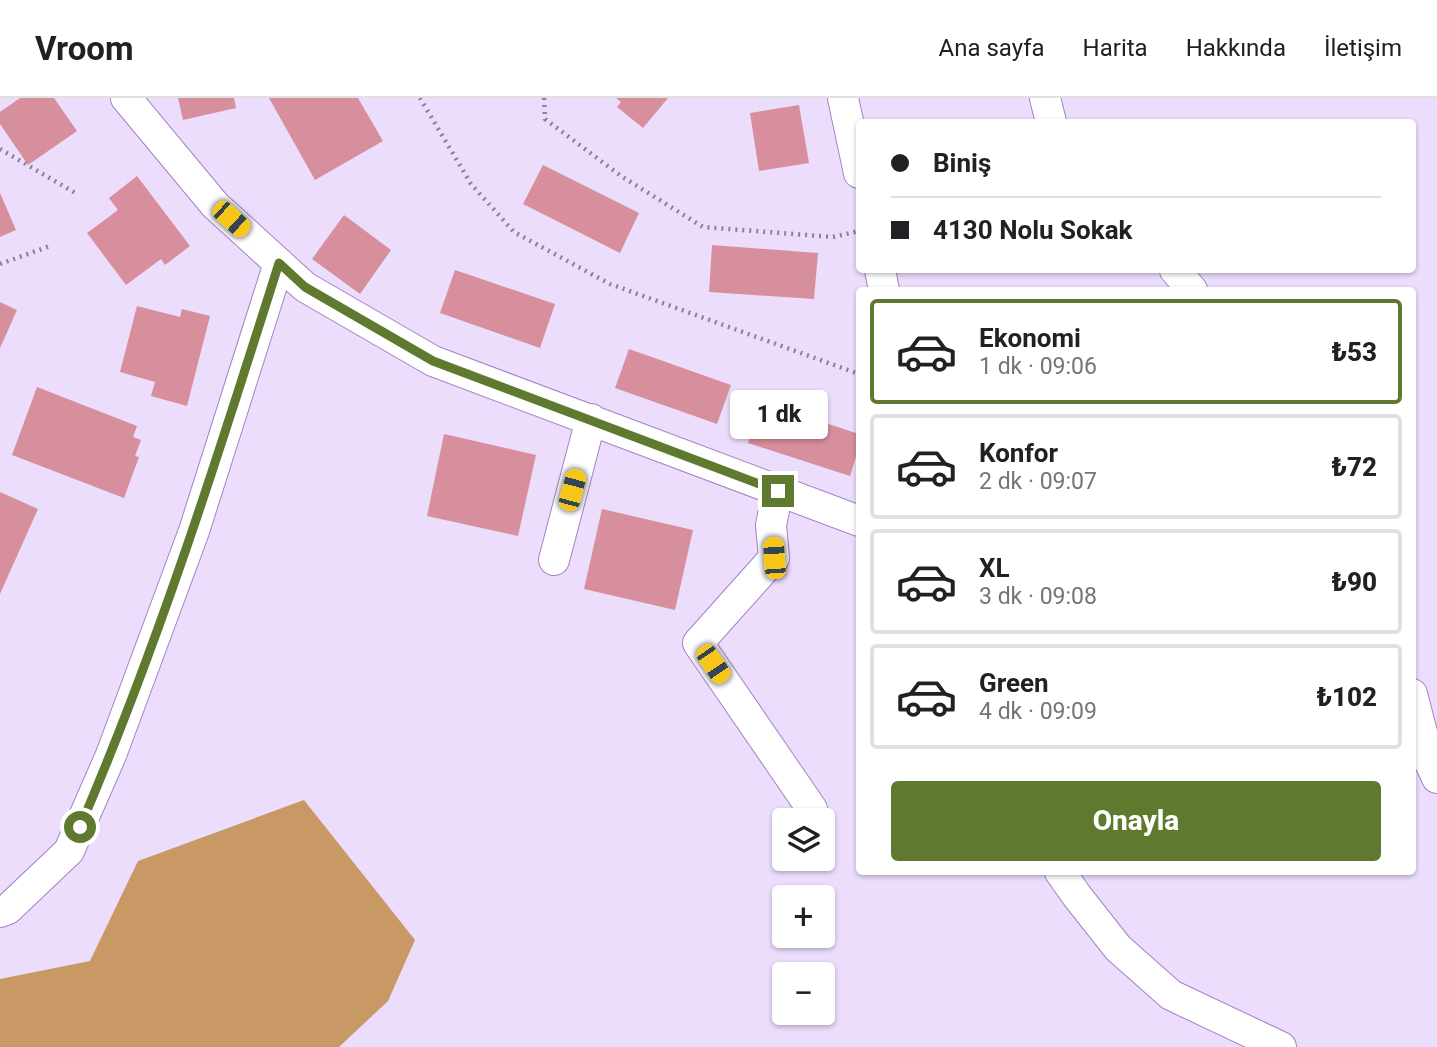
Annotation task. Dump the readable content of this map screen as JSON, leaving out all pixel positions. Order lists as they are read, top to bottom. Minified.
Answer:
{"page":{"header":"Vroom","nav":["Ana sayfa","Harita","Hakkında","İletişim"],"banner":["Biniş","4130 Nolu Sokak"],"list":[{"name":"Ekonomi","note":"1 dk · 09:06","value":"₺53"},{"name":"Konfor","note":"2 dk · 09:07","value":"₺72"},{"name":"XL","note":"3 dk · 09:08","value":"₺90"},{"name":"Green","note":"4 dk · 09:09","value":"₺102"}],"bubble":"1 dk","buttons":"Onayla","map_buttons":["+","−"]}}
